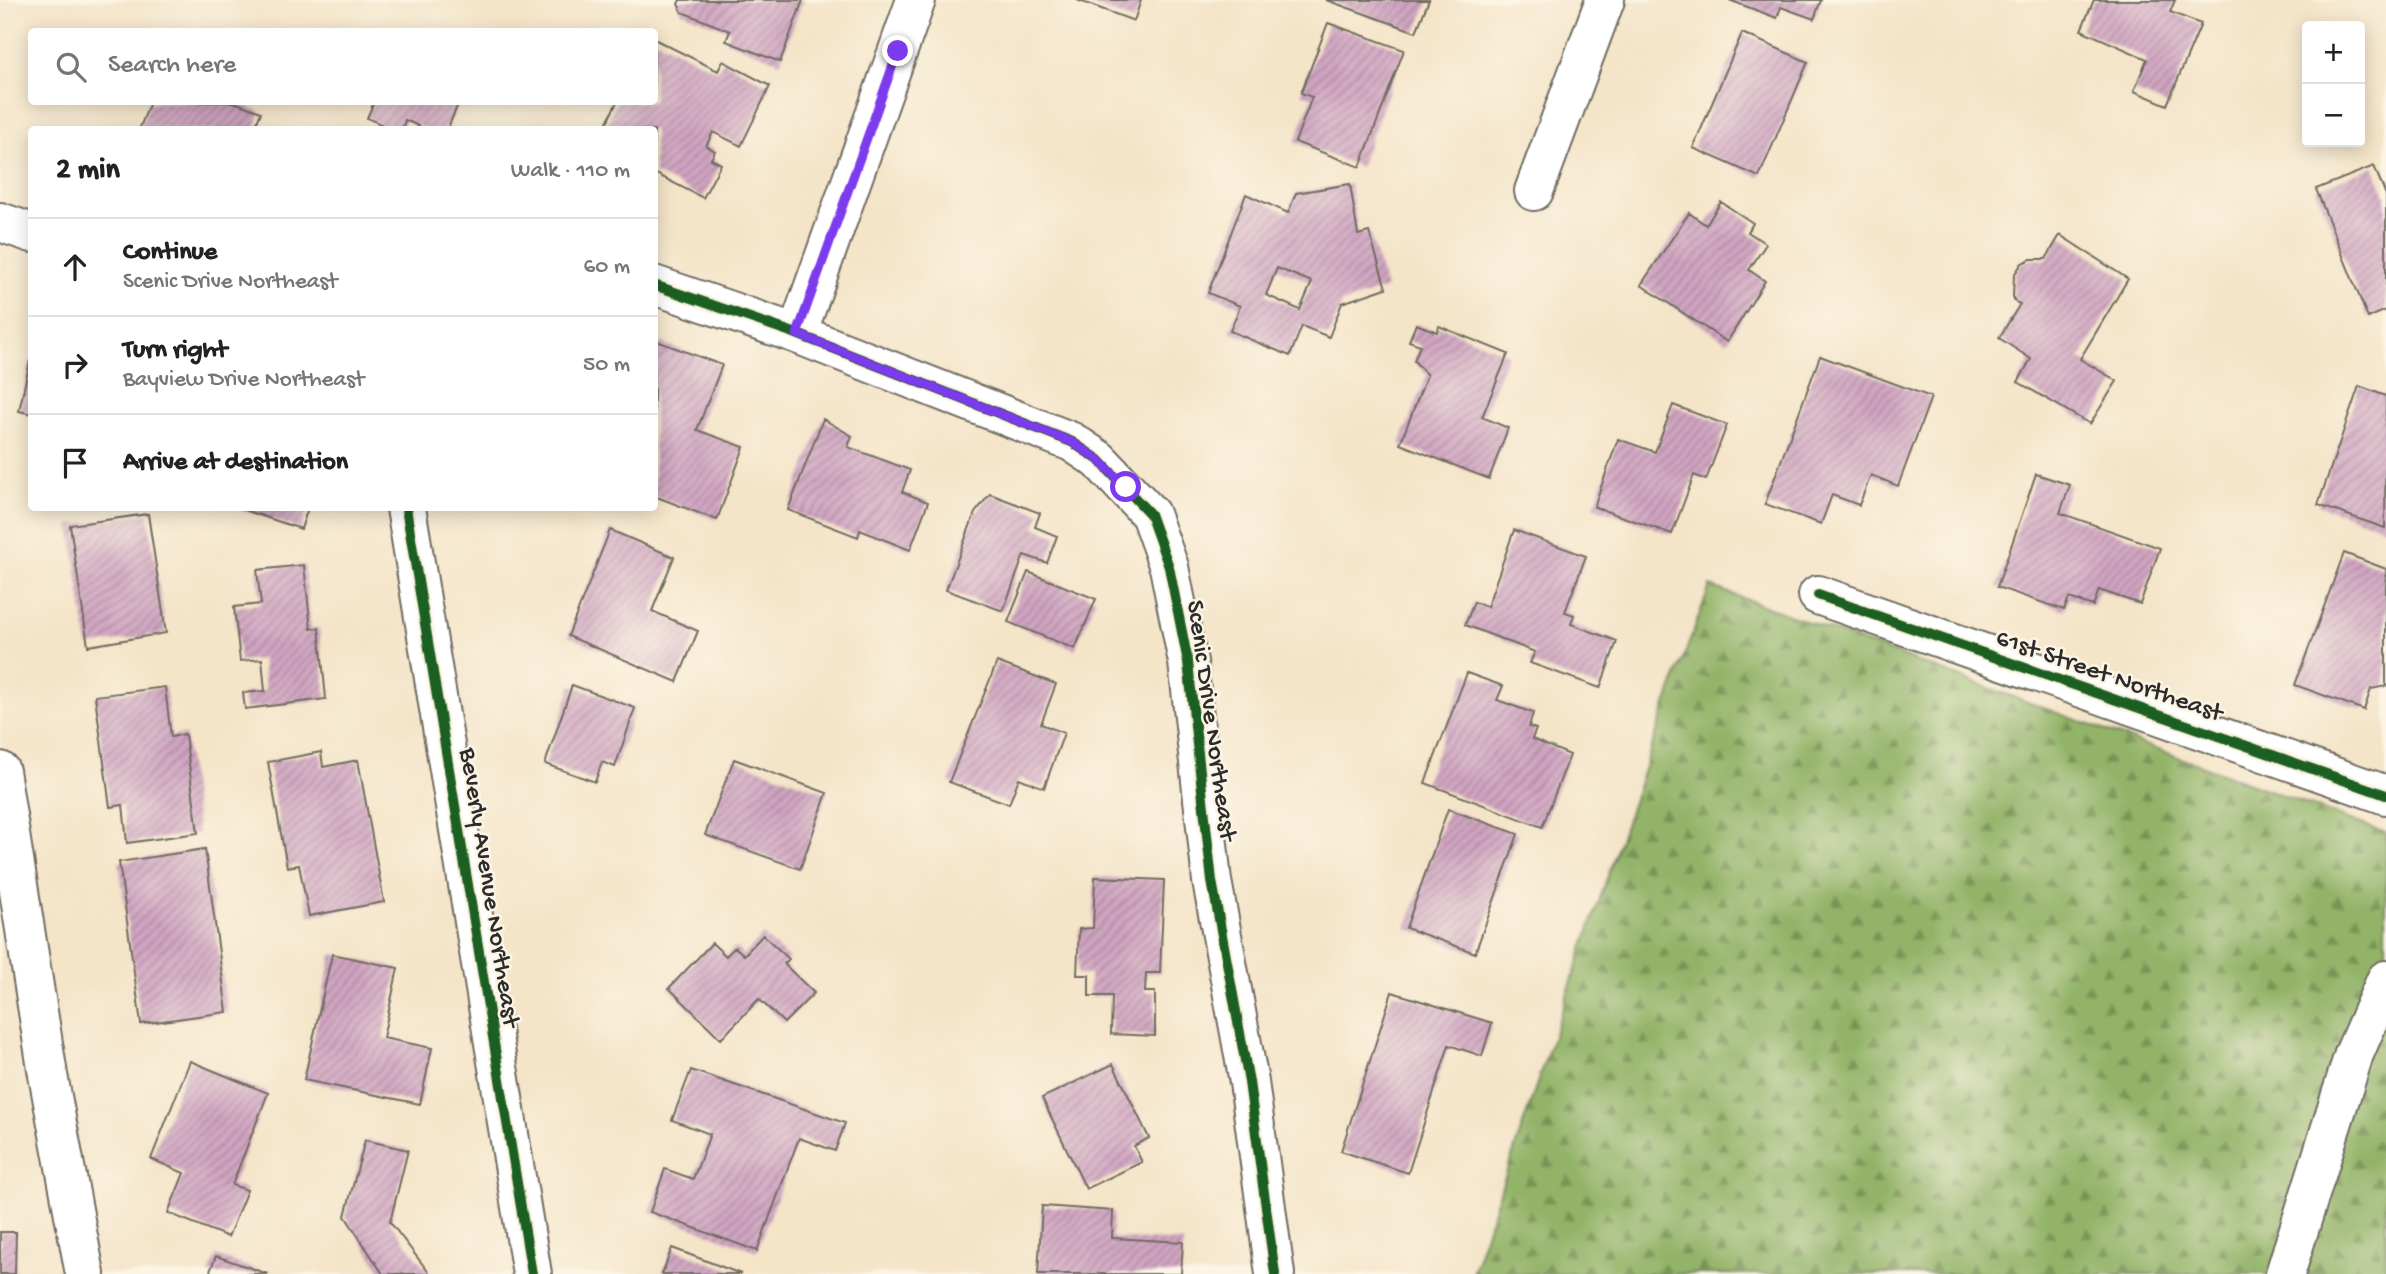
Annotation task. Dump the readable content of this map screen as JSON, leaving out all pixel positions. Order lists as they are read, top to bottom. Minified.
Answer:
{"streets":{"street":["61st Street Northeast","Scenic Drive Northeast","Beverly Avenue Northeast"]},"page":{"map_buttons":["+","−"],"search":"Search here","heading":["2 min","Walk · 110 m"],"list":[["Continue","Scenic Drive Northeast","60 m"],["Turn right","Bayview Drive Northeast","50 m"],"Arrive at destination"]}}
